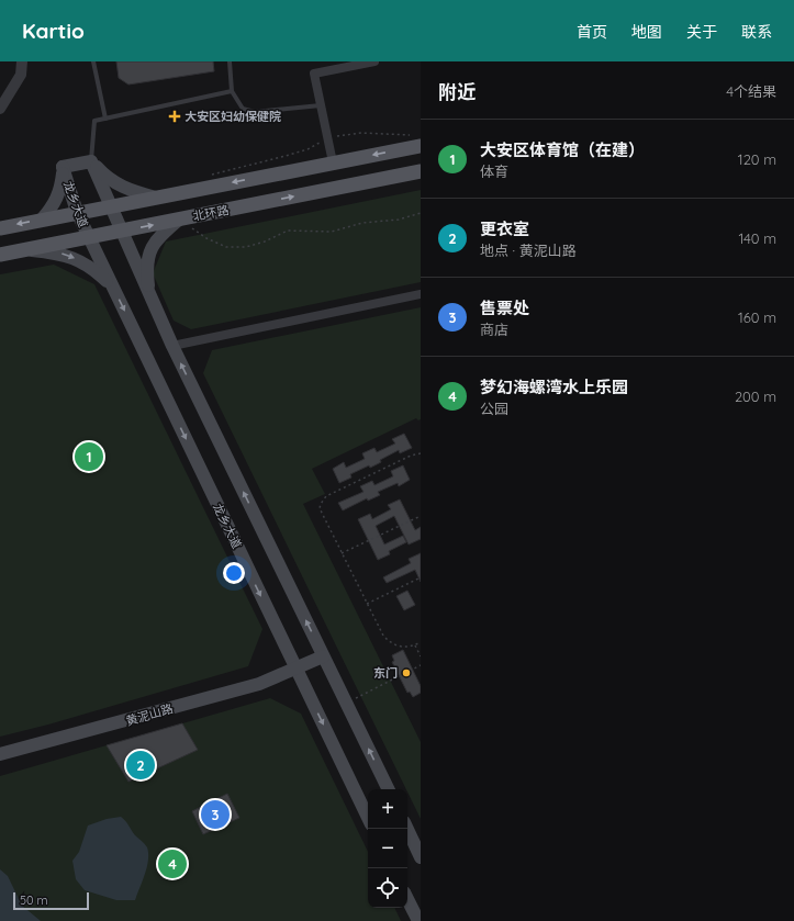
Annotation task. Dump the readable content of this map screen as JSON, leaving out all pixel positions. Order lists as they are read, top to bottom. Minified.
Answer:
{"streets":{"main road":["龙乡大道","北环路","黄泥山路"]},"crossings":[["龙乡大道","北环路"],["龙乡大道","黄泥山路"]],"places":{"health":["大安区妇幼保健院"],"other":["东门"]},"scale_bar":"50 m","page":{"header":"Kartio","nav":["首页","地图","关于","联系"],"heading":["附近","4个结果"],"list":[{"mark":"1","name":"大安区体育馆（在建）","note":"体育","value":"120 m"},{"mark":"2","name":"更衣室","note":"地点 · 黄泥山路","value":"140 m"},{"mark":"3","name":"售票处","note":"商店","value":"160 m"},{"mark":"4","name":"梦幻海螺湾水上乐园","note":"公园","value":"200 m"}],"pins":["1","2","3","4"],"map_buttons":["+","−"],"scale":"50 m"}}
